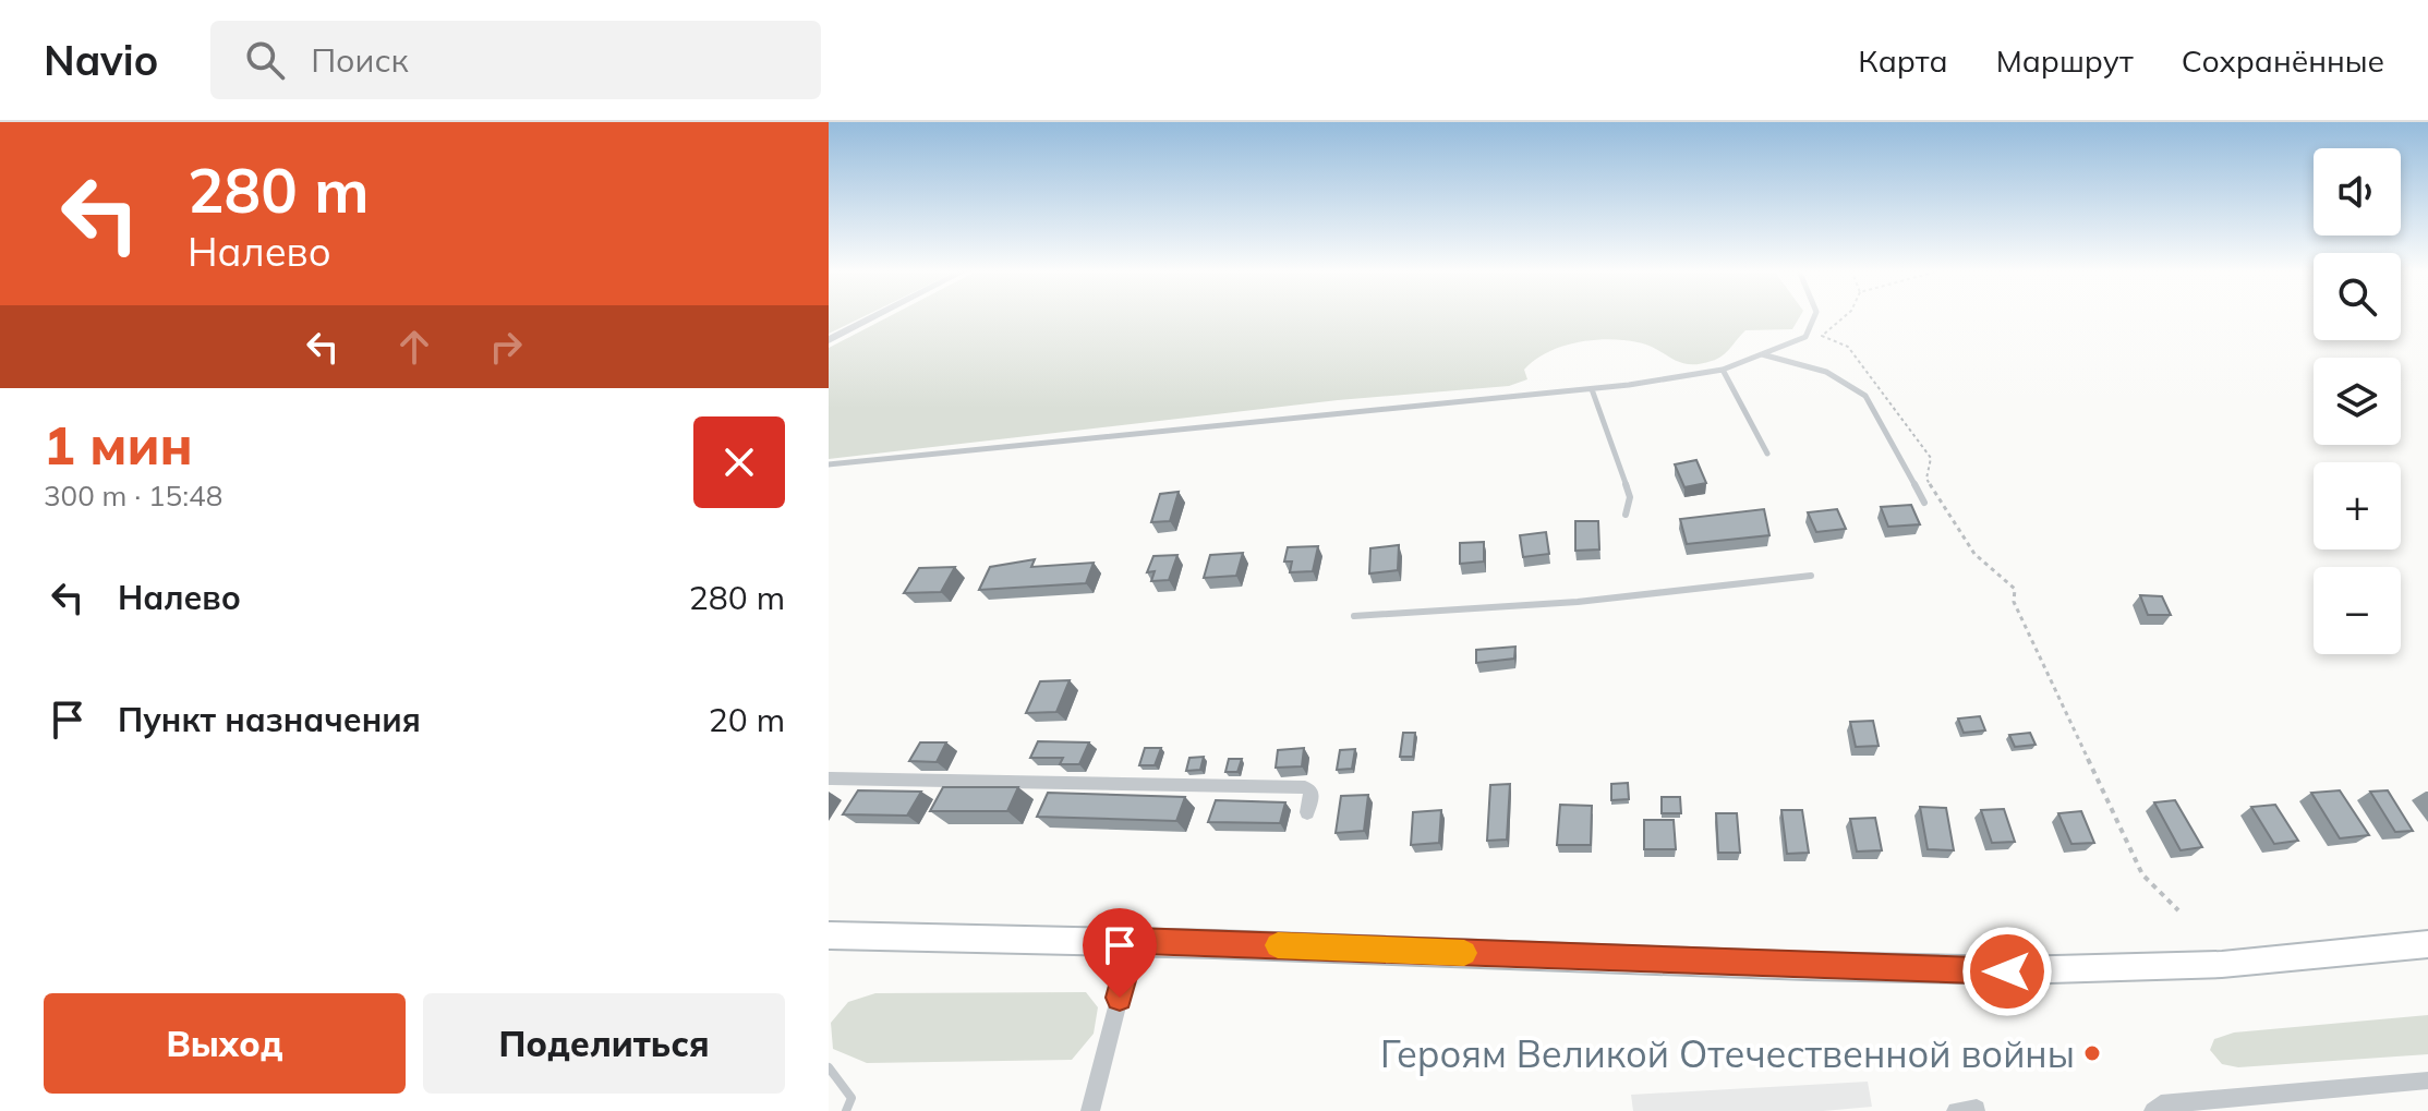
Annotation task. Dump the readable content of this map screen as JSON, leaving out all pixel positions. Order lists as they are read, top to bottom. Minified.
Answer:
{"places":["Героям Великой Отечественной войны"],"page":{"header":"Navio","search":"Поиск","nav":["Карта","Маршрут","Сохранённые"],"turn":["280 m","Налево"],"map_buttons":["+","−"],"heading":["1 мин","300 m · 15:48"],"list":[{"name":"Налево","value":"280 m"},{"name":"Пункт назначения","value":"20 m"}],"buttons":["Выход","Поделиться"]}}
